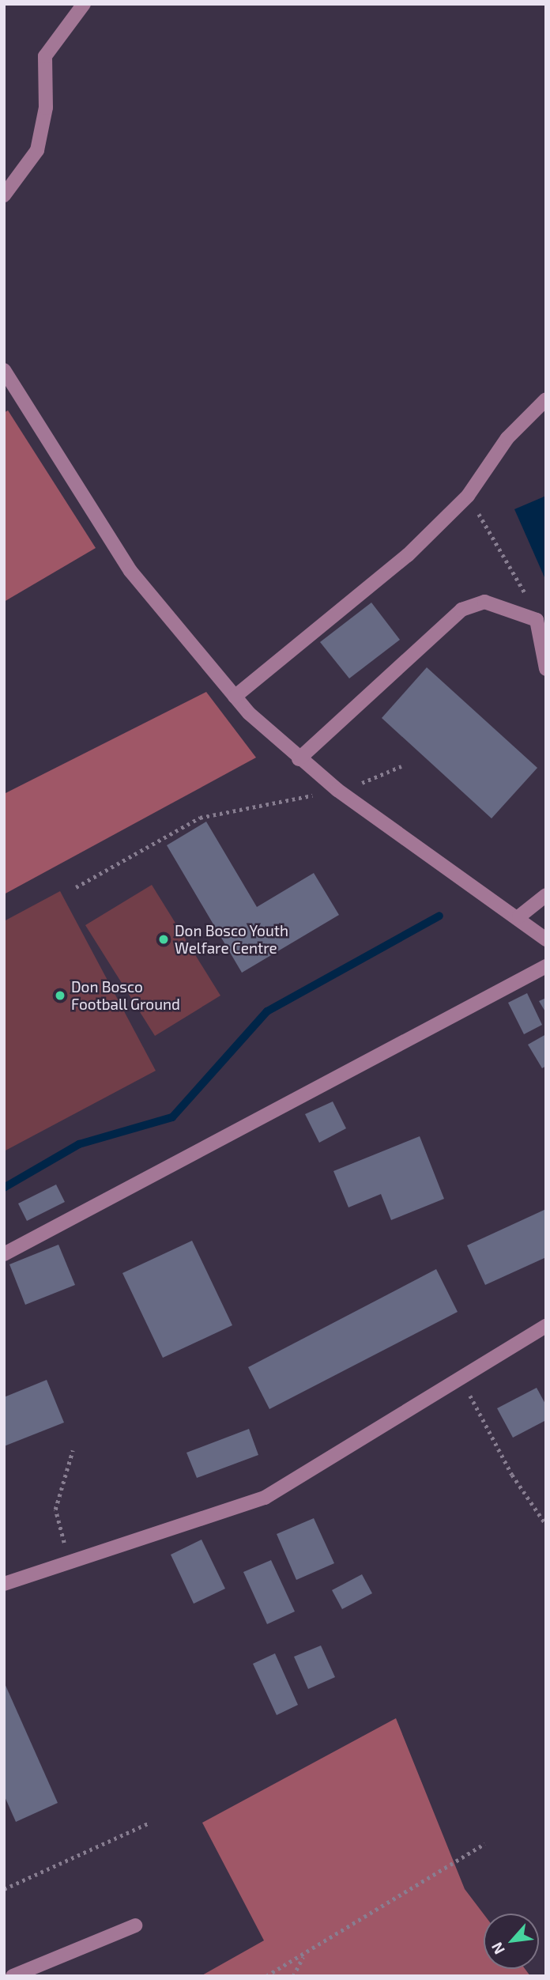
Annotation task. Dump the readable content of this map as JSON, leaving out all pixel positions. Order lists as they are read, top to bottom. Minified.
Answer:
{"places":["Don Bosco Youth Welfare Centre","Don Bosco Football Ground"],"north":"bottom left"}
